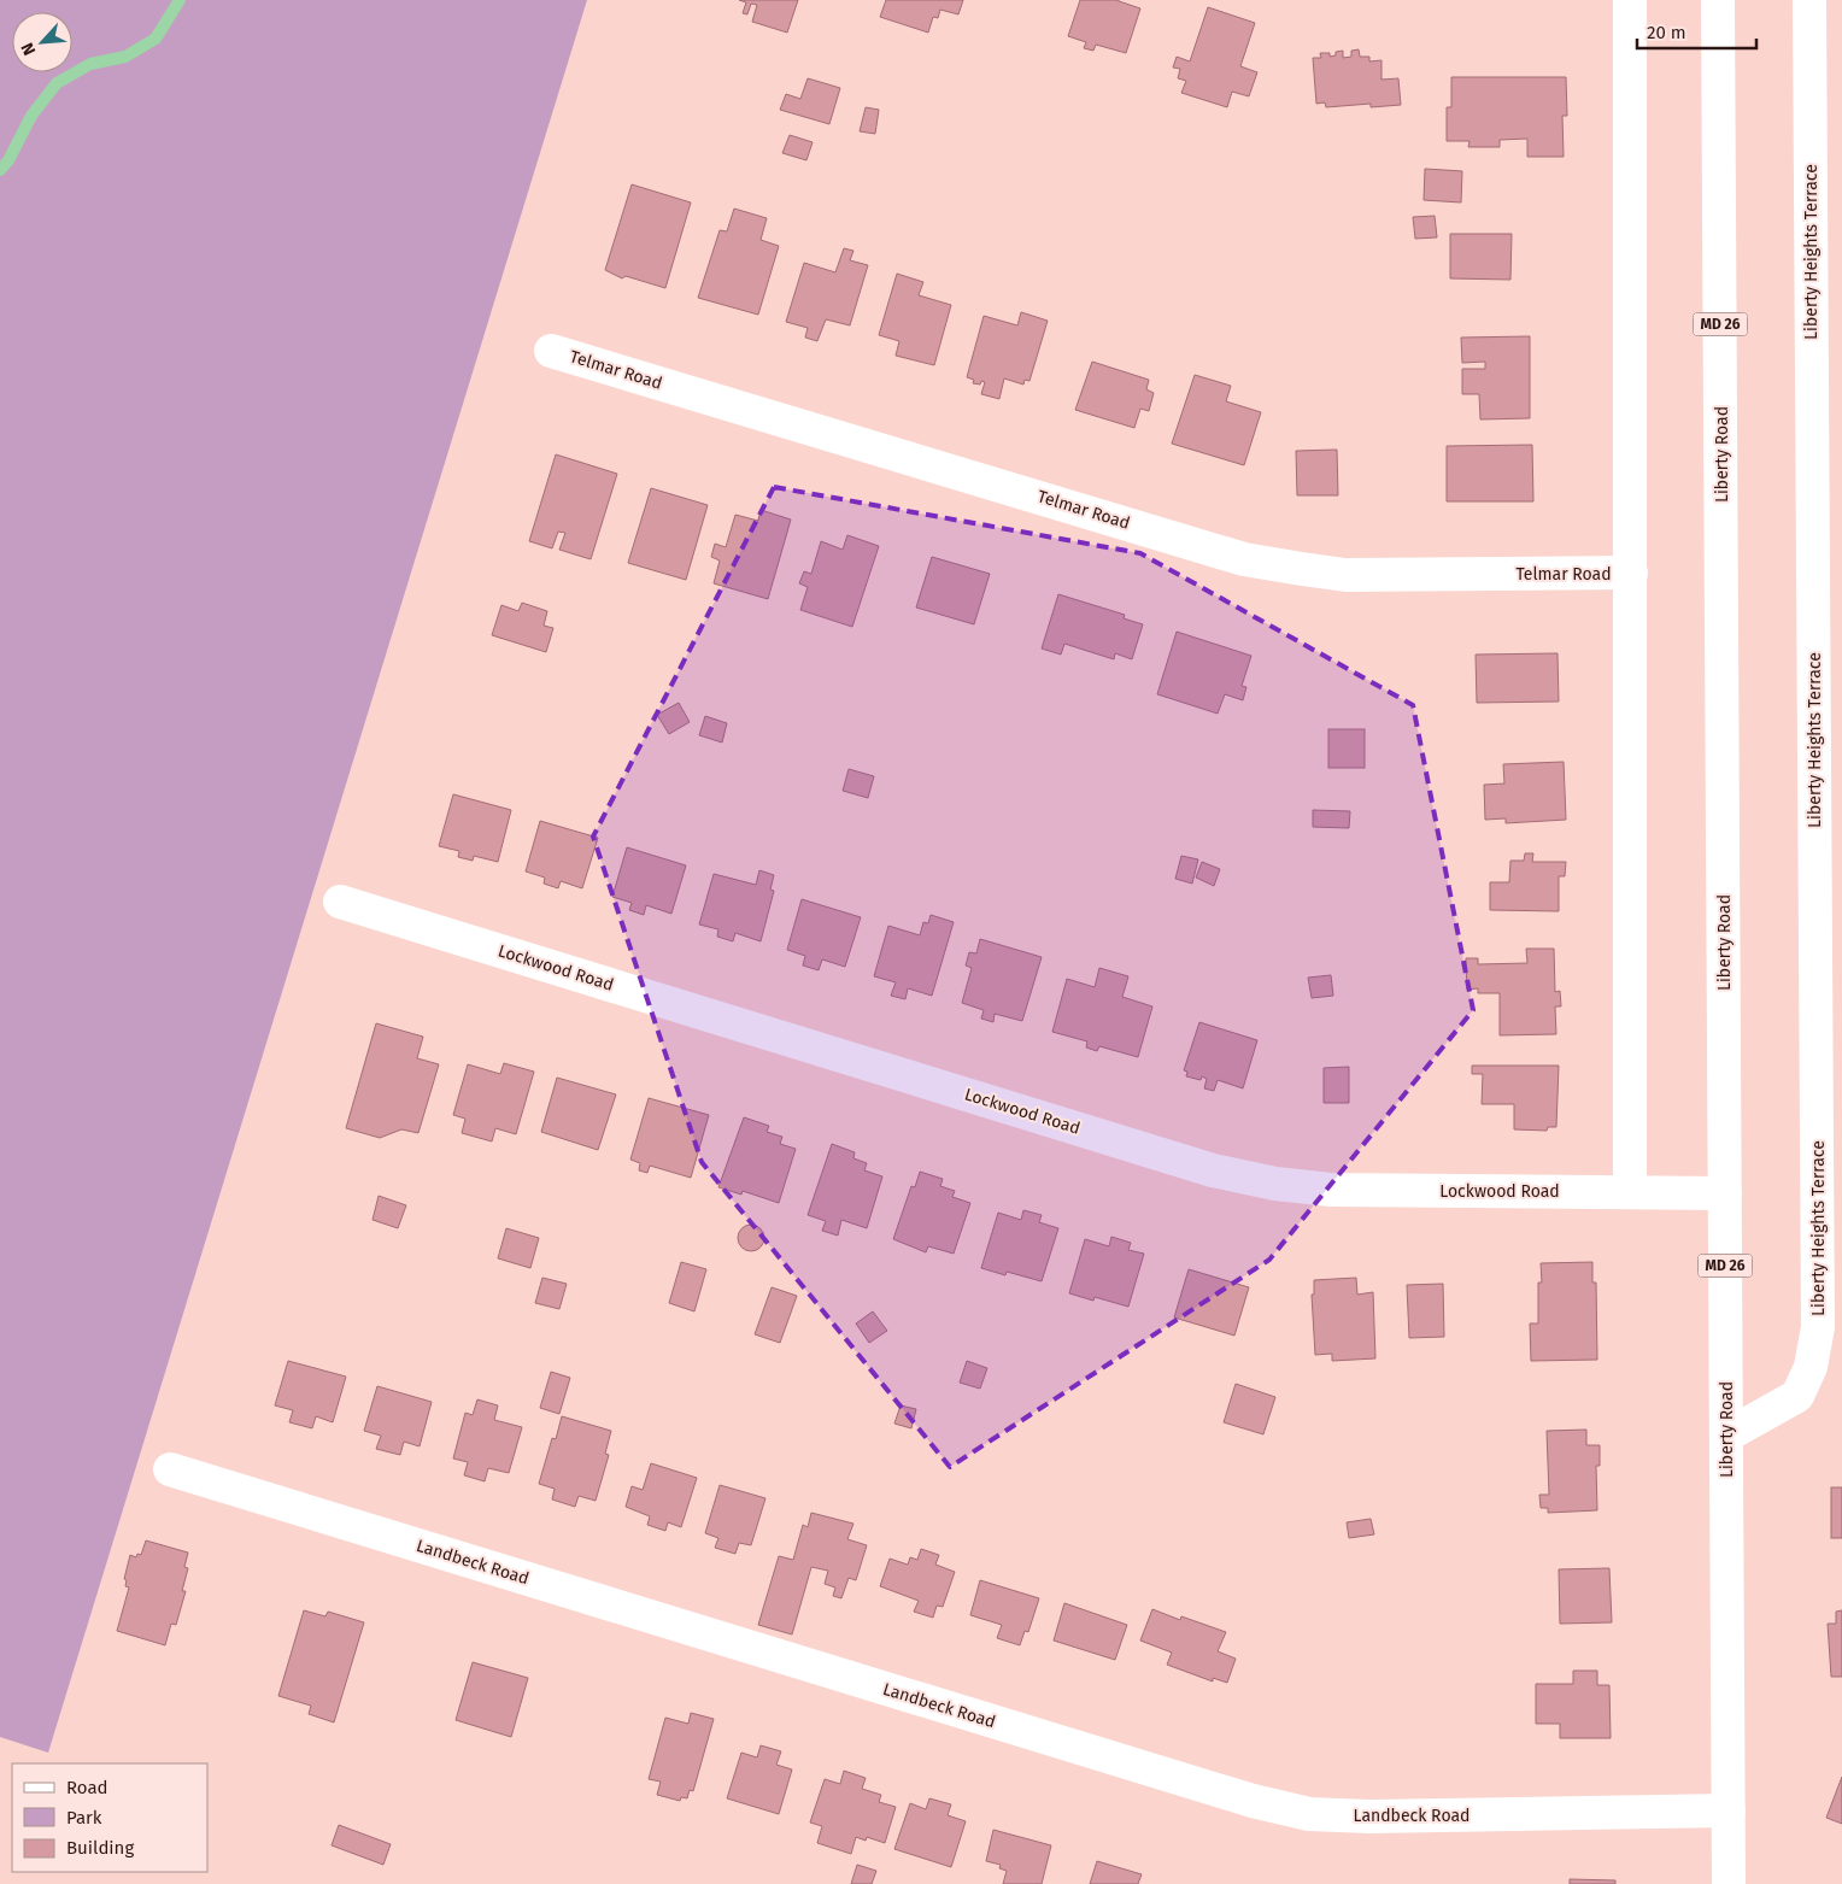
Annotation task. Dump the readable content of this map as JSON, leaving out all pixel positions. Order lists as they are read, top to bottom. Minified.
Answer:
{"streets":{"street":["Liberty Heights Terrace","MD 26","Telmar Road","Liberty Road","Lockwood Road","Landbeck Road"]},"crossings":[["Liberty Heights Terrace","Liberty Road"],["Liberty Road","Lockwood Road"],["Liberty Road","Landbeck Road"]],"legend":["Road","Park","Building"],"scale_bar":"20 m","north":"bottom left"}
